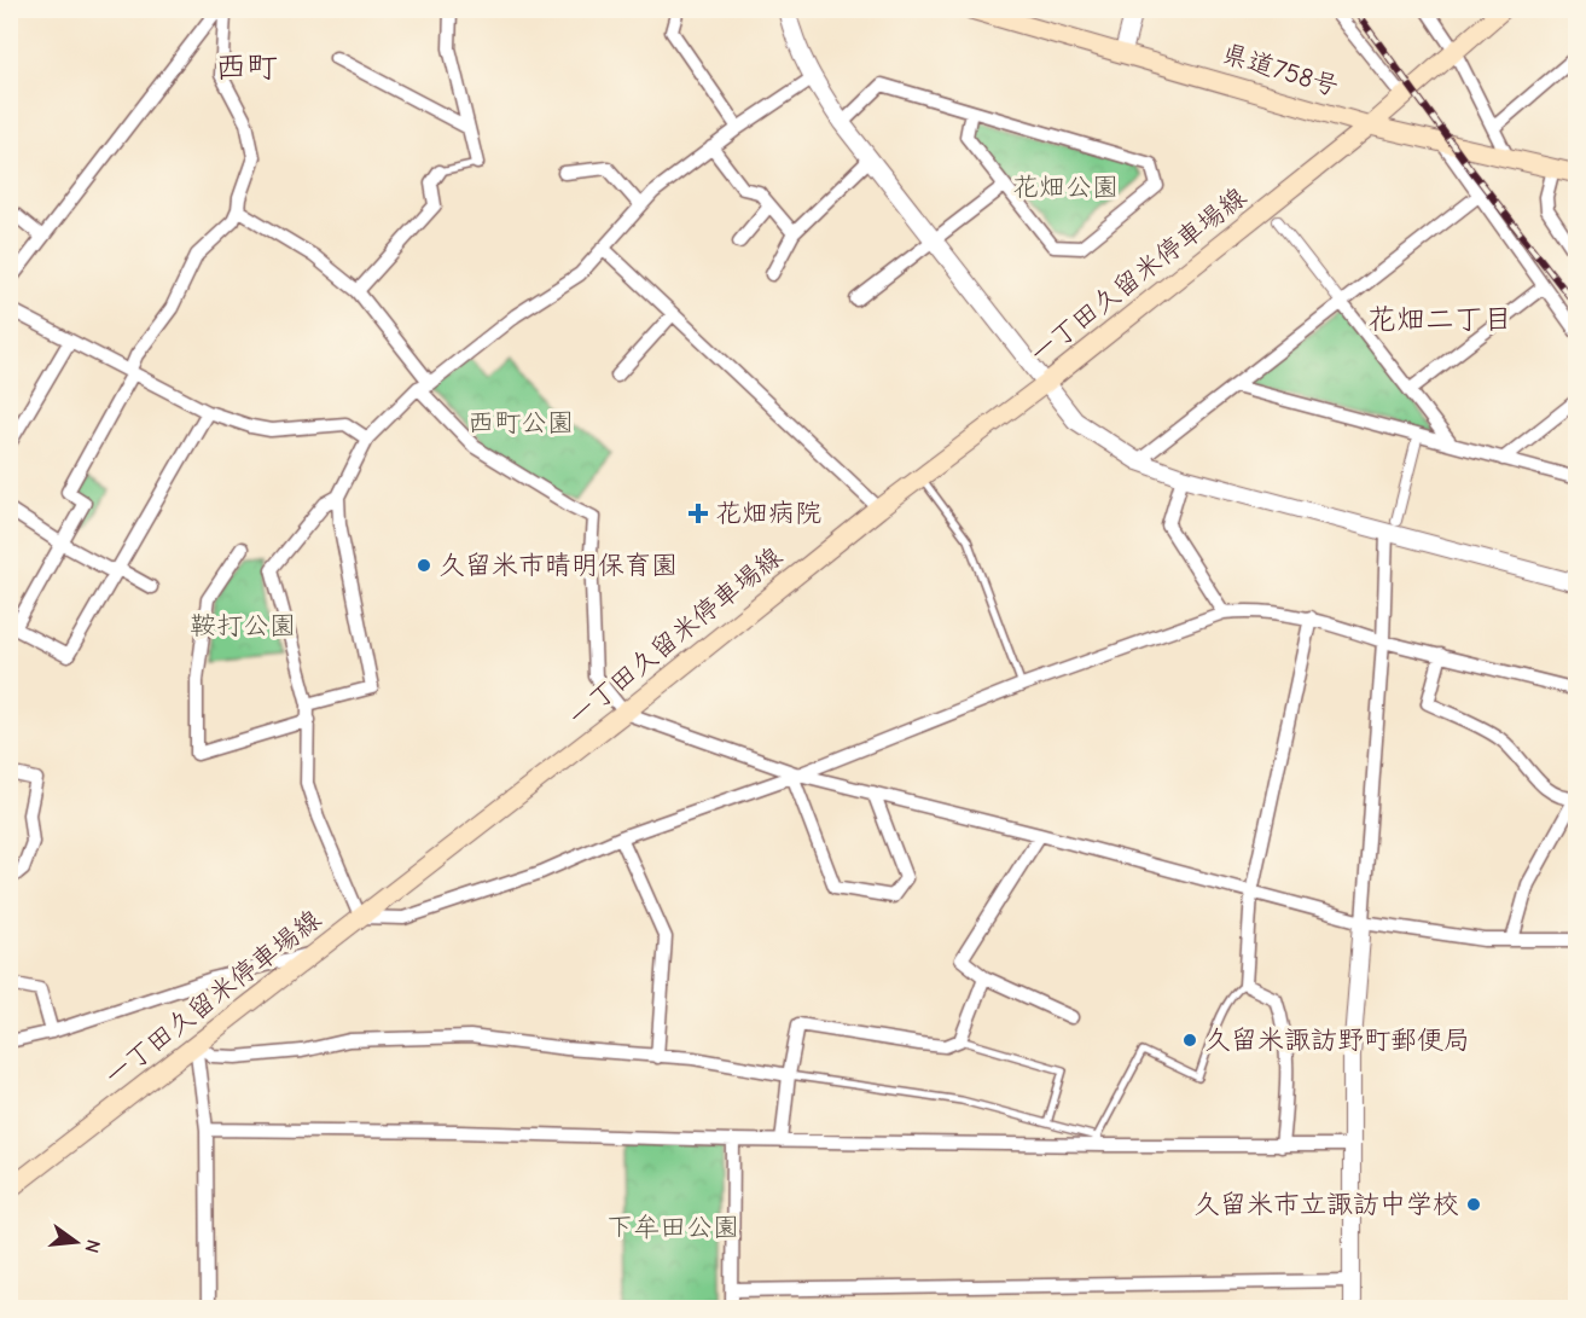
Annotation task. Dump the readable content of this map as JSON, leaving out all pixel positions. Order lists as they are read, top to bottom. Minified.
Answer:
{"streets":{"main road":["県道758号","一丁田久留米停車場線"]},"crossings":[["県道758号","一丁田久留米停車場線"]],"districts":["西町","花畑二丁目"],"parks":["花畑公園","西町公園","鞍打公園","下牟田公園"],"places":{"health":["花畑病院"],"other":["久留米市晴明保育園","久留米諏訪野町郵便局","久留米市立諏訪中学校"]},"north":"right"}
